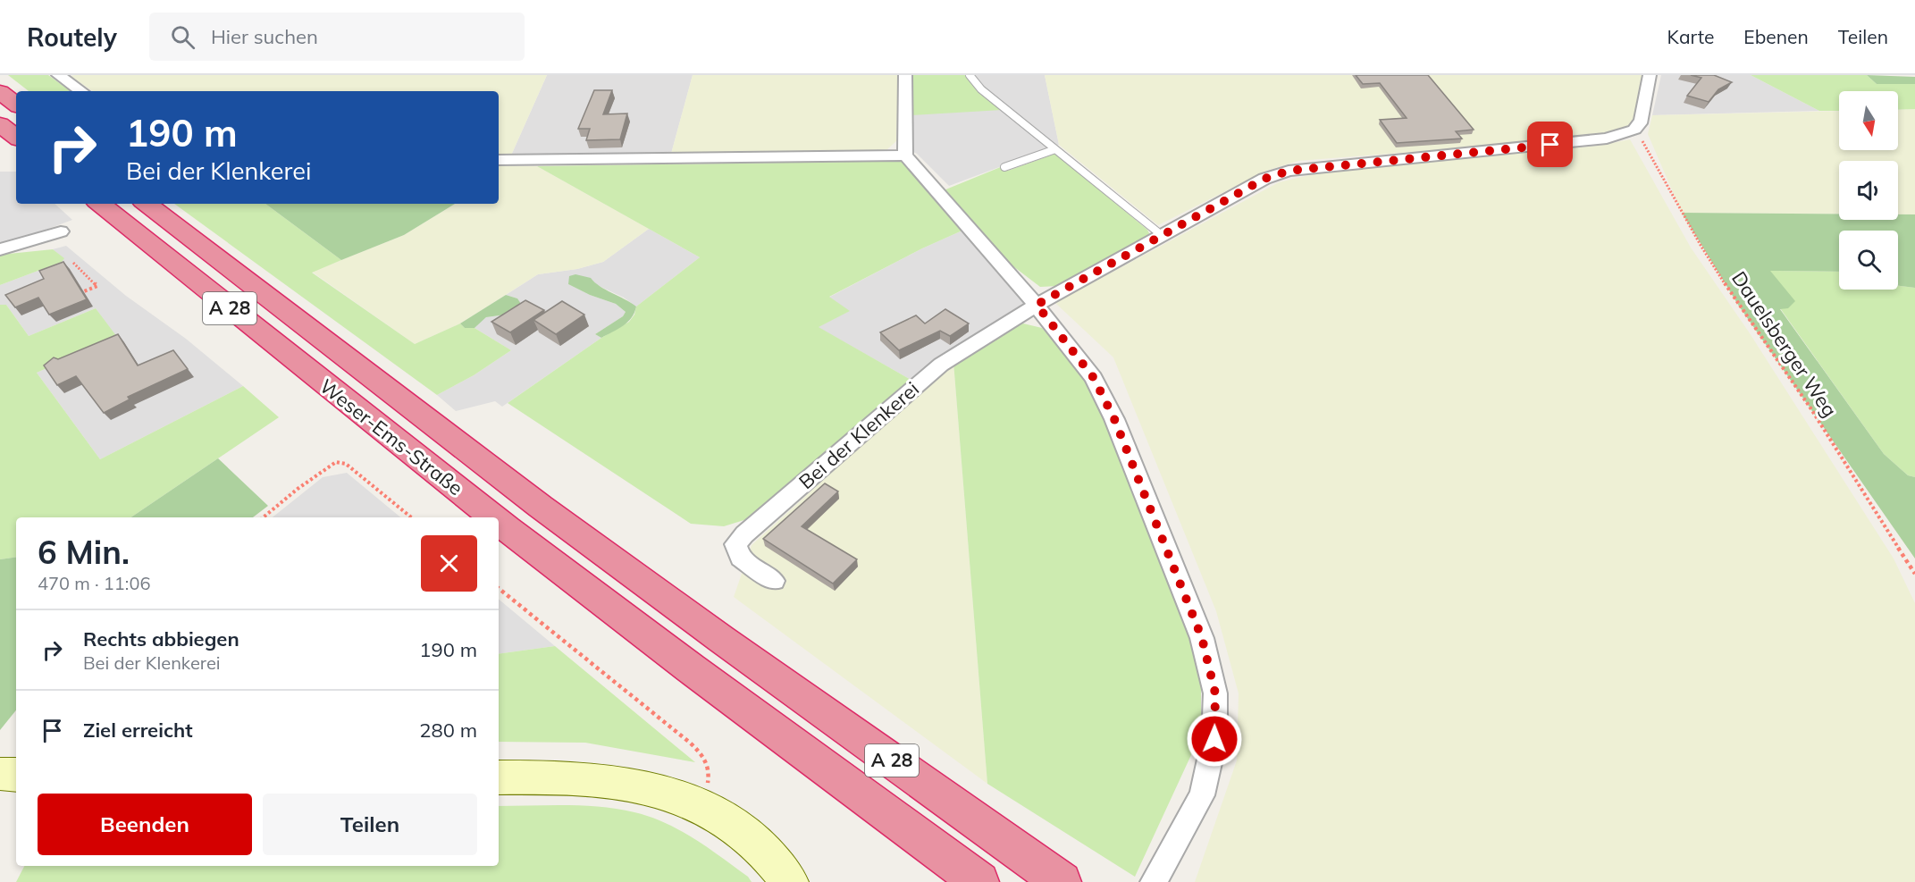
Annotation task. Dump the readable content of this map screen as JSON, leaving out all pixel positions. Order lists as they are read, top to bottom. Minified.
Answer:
{"streets":{"highway":["A 28","Weser-Ems-Straße"],"street":["Bei der Klenkerei"],"path":["Dauelsberger Weg"]},"crossings":[["Dauelsberger Weg","Bei der Klenkerei"]],"north":"bottom","page":{"header":"Routely","search":"Hier suchen","nav":["Karte","Ebenen","Teilen"],"turn":["190 m","Bei der Klenkerei"],"heading":["6 Min.","470 m · 11:06"],"list":[{"name":"Rechts abbiegen","note":"Bei der Klenkerei","value":"190 m"},{"name":"Ziel erreicht","value":"280 m"}],"buttons":["Beenden","Teilen"]}}
